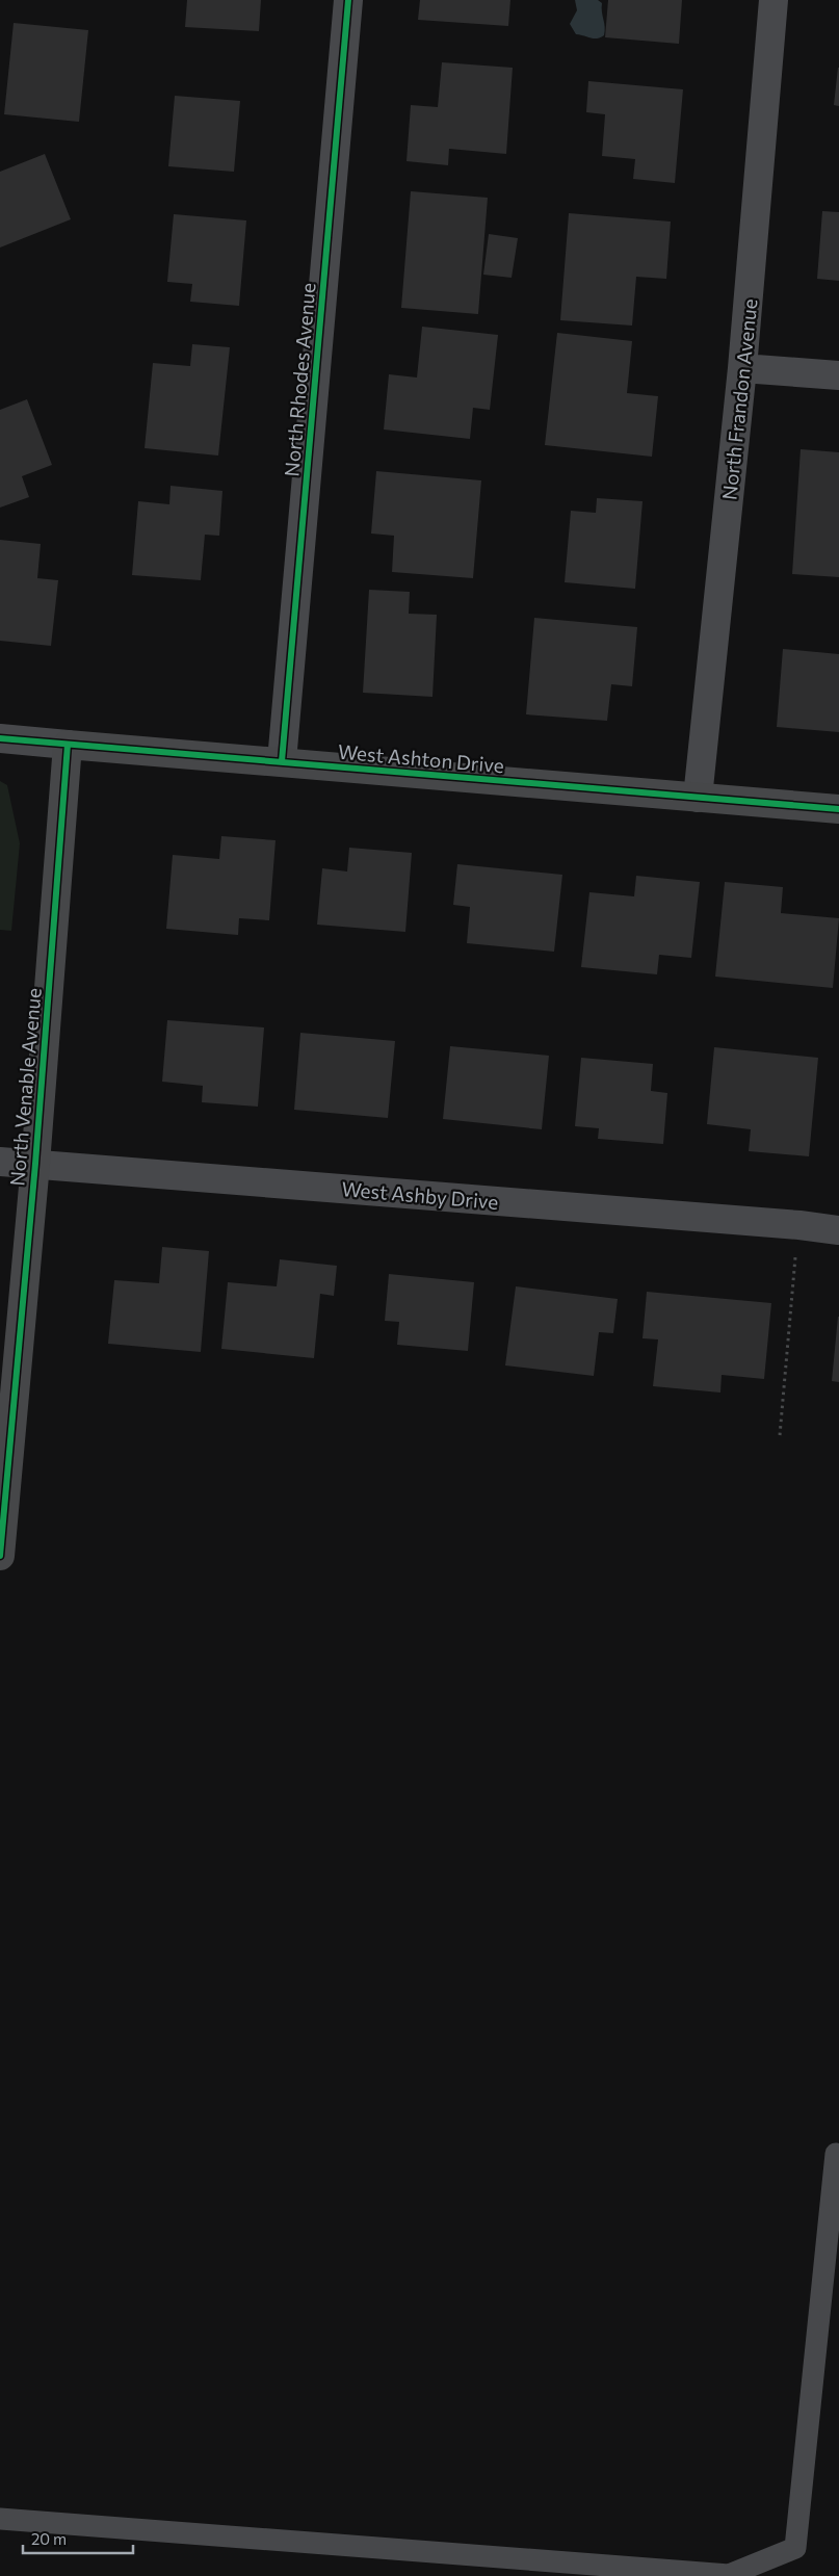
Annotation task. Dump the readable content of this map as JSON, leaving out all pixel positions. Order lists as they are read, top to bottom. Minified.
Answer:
{"streets":{"street":["North Rhodes Avenue","North Frandon Avenue","West Ashton Drive","North Venable Avenue","West Ashby Drive"]},"crossings":[["North Rhodes Avenue","West Ashton Drive"],["North Frandon Avenue","West Ashton Drive"],["West Ashton Drive","North Venable Avenue"],["North Venable Avenue","West Ashby Drive"]],"scale_bar":"20 m"}
